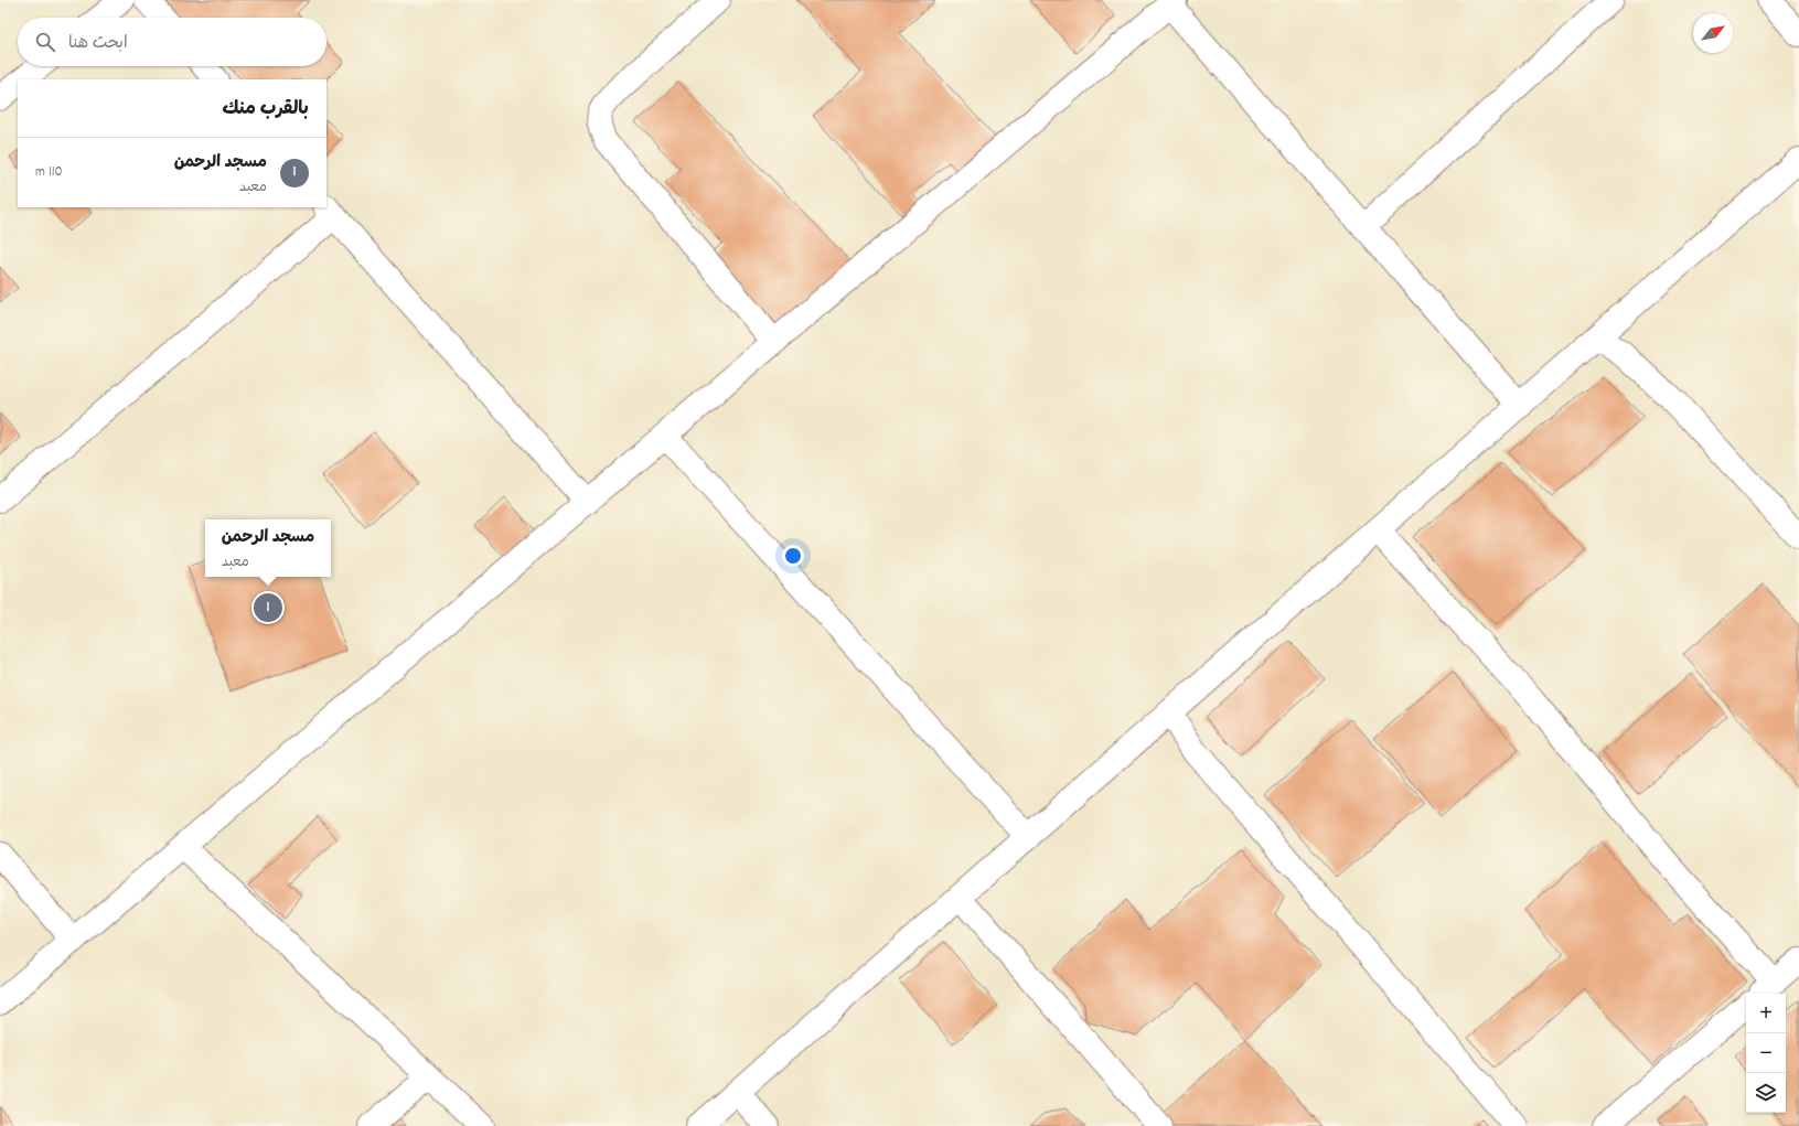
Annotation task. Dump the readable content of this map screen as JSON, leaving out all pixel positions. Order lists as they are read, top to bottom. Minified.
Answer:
{"north":"top right","page":{"search":"ابحث هنا","heading":"بالقرب منك","list":[{"mark":"1","name":"مسجد الرحمن","note":"معبد","value":"110 m"}],"popup":["مسجد الرحمن","معبد"],"pins":"1","map_buttons":["+","−"]}}
